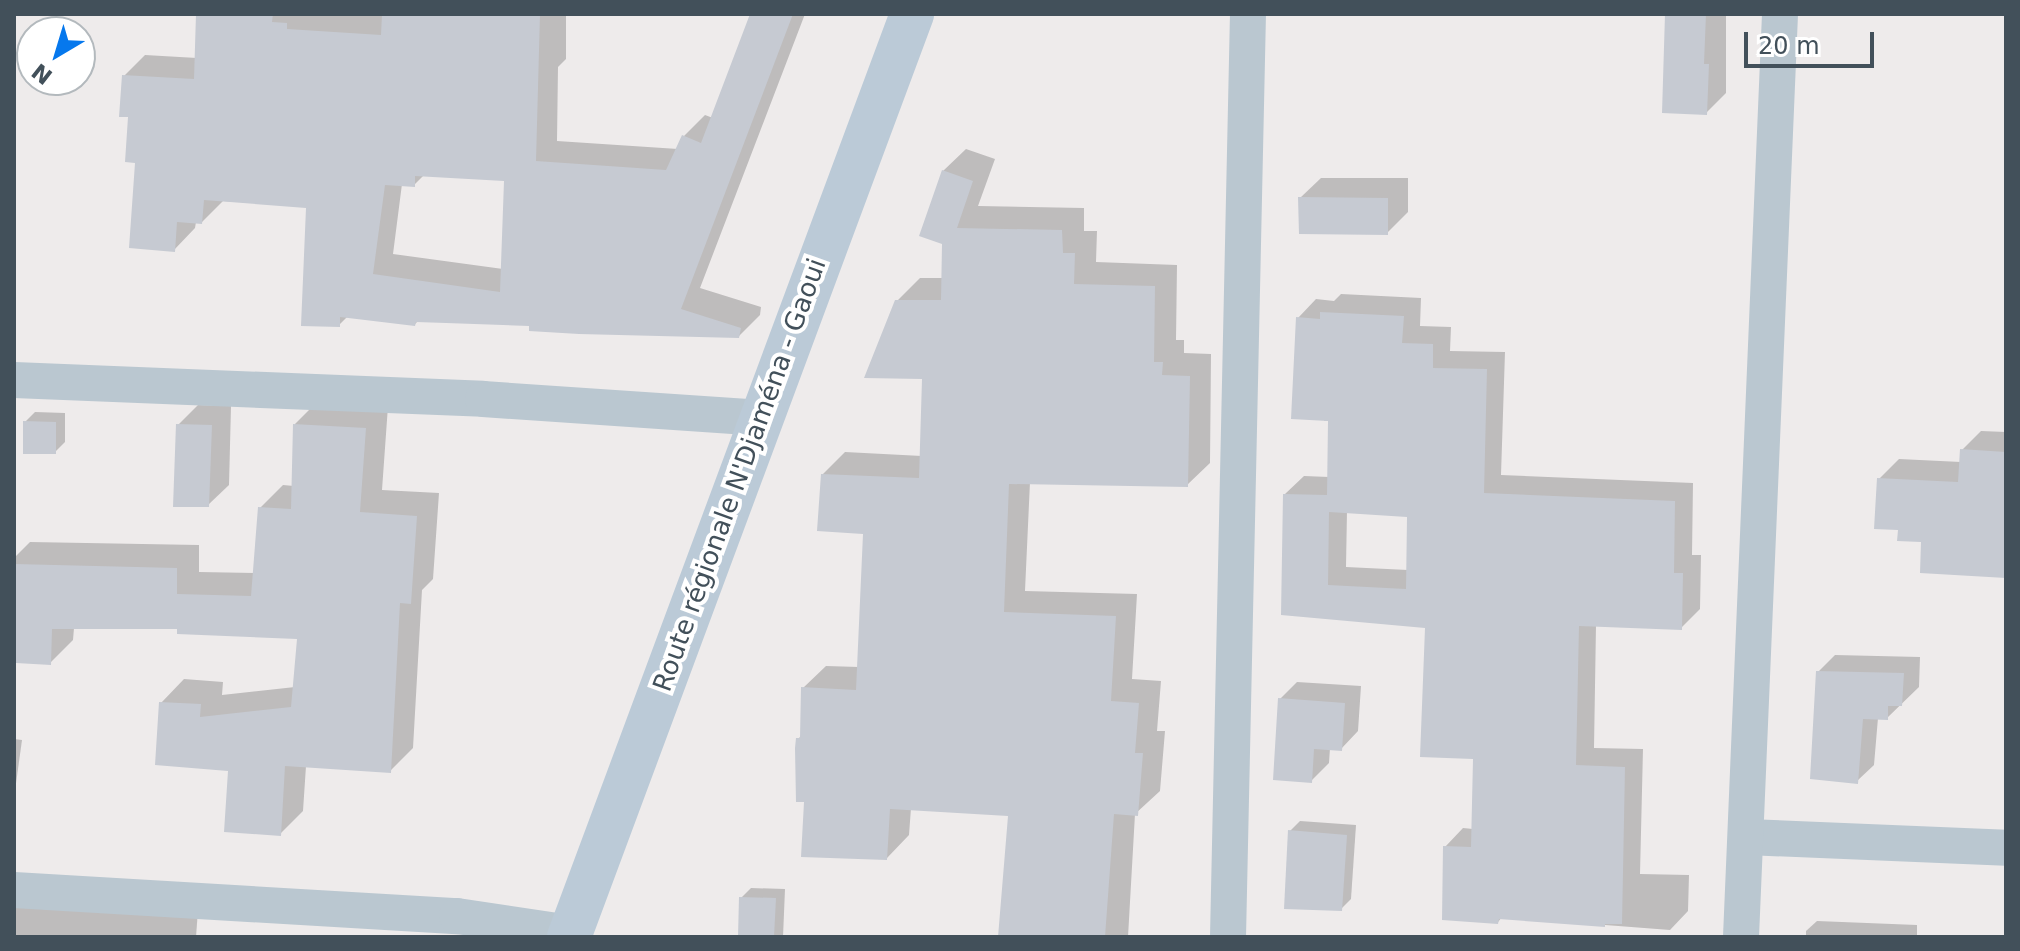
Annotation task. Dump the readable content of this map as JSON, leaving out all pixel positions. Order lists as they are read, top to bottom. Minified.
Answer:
{"streets":{"street":["Route régionale N'Djaména - Gaoui"]},"scale_bar":"20 m","north":"bottom left"}
